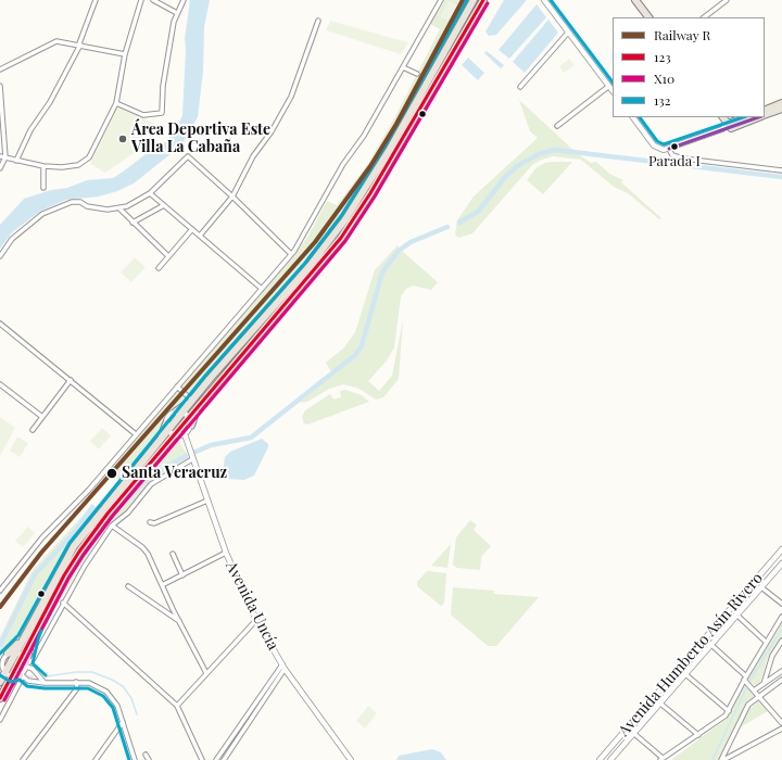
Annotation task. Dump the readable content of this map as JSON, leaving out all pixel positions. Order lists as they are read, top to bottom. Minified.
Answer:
{"streets":{"street":["Avenida Uncía","Avenida Humberto Asín Rivero"]},"places":["Área Deportiva Este Villa La Cabaña","Parada I","Santa Veracruz"],"lines":["rail line R","transit line 123","transit line 132","transit line X10"],"legend":["Railway R","123","X10","132"]}
